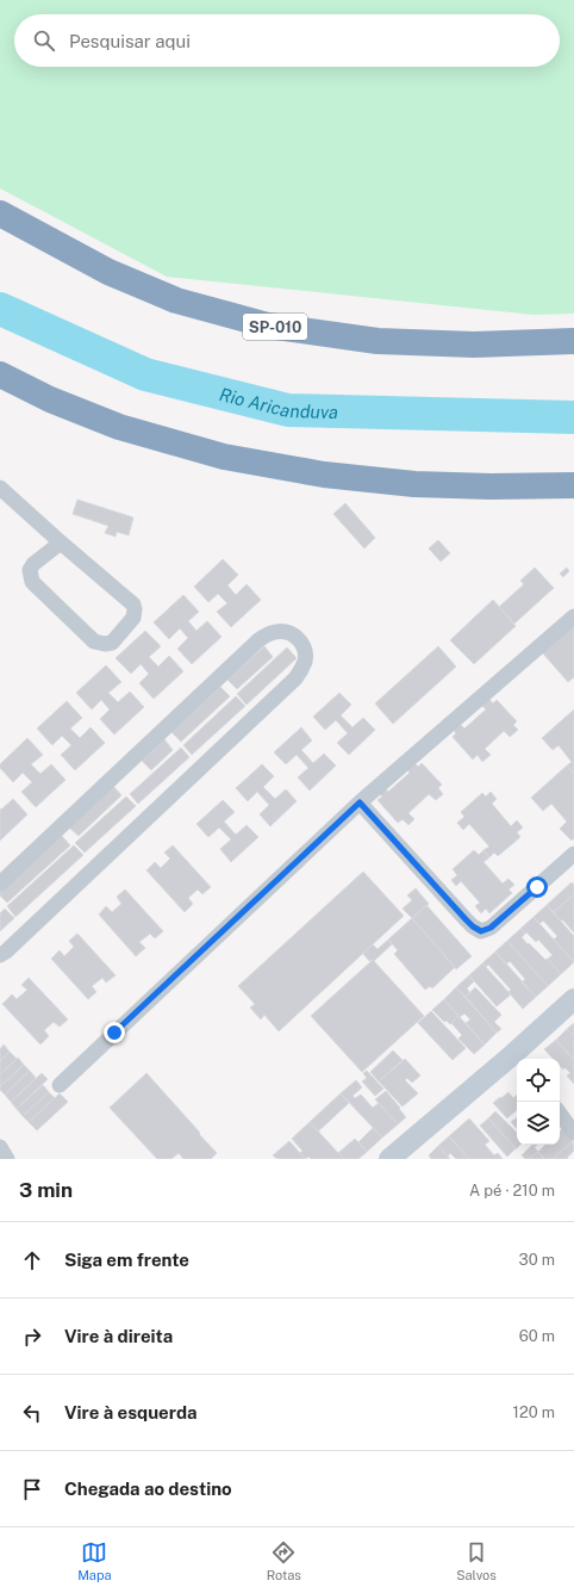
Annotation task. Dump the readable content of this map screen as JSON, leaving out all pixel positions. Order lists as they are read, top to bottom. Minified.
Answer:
{"streets":{"highway":["SP-010"]},"water":["Rio Aricanduva"],"page":{"search":"Pesquisar aqui","heading":["3 min","A pé · 210 m"],"list":[["Siga em frente","30 m"],["Vire à direita","60 m"],["Vire à esquerda","120 m"],"Chegada ao destino"],"nav":["Mapa","Rotas","Salvos"]}}
